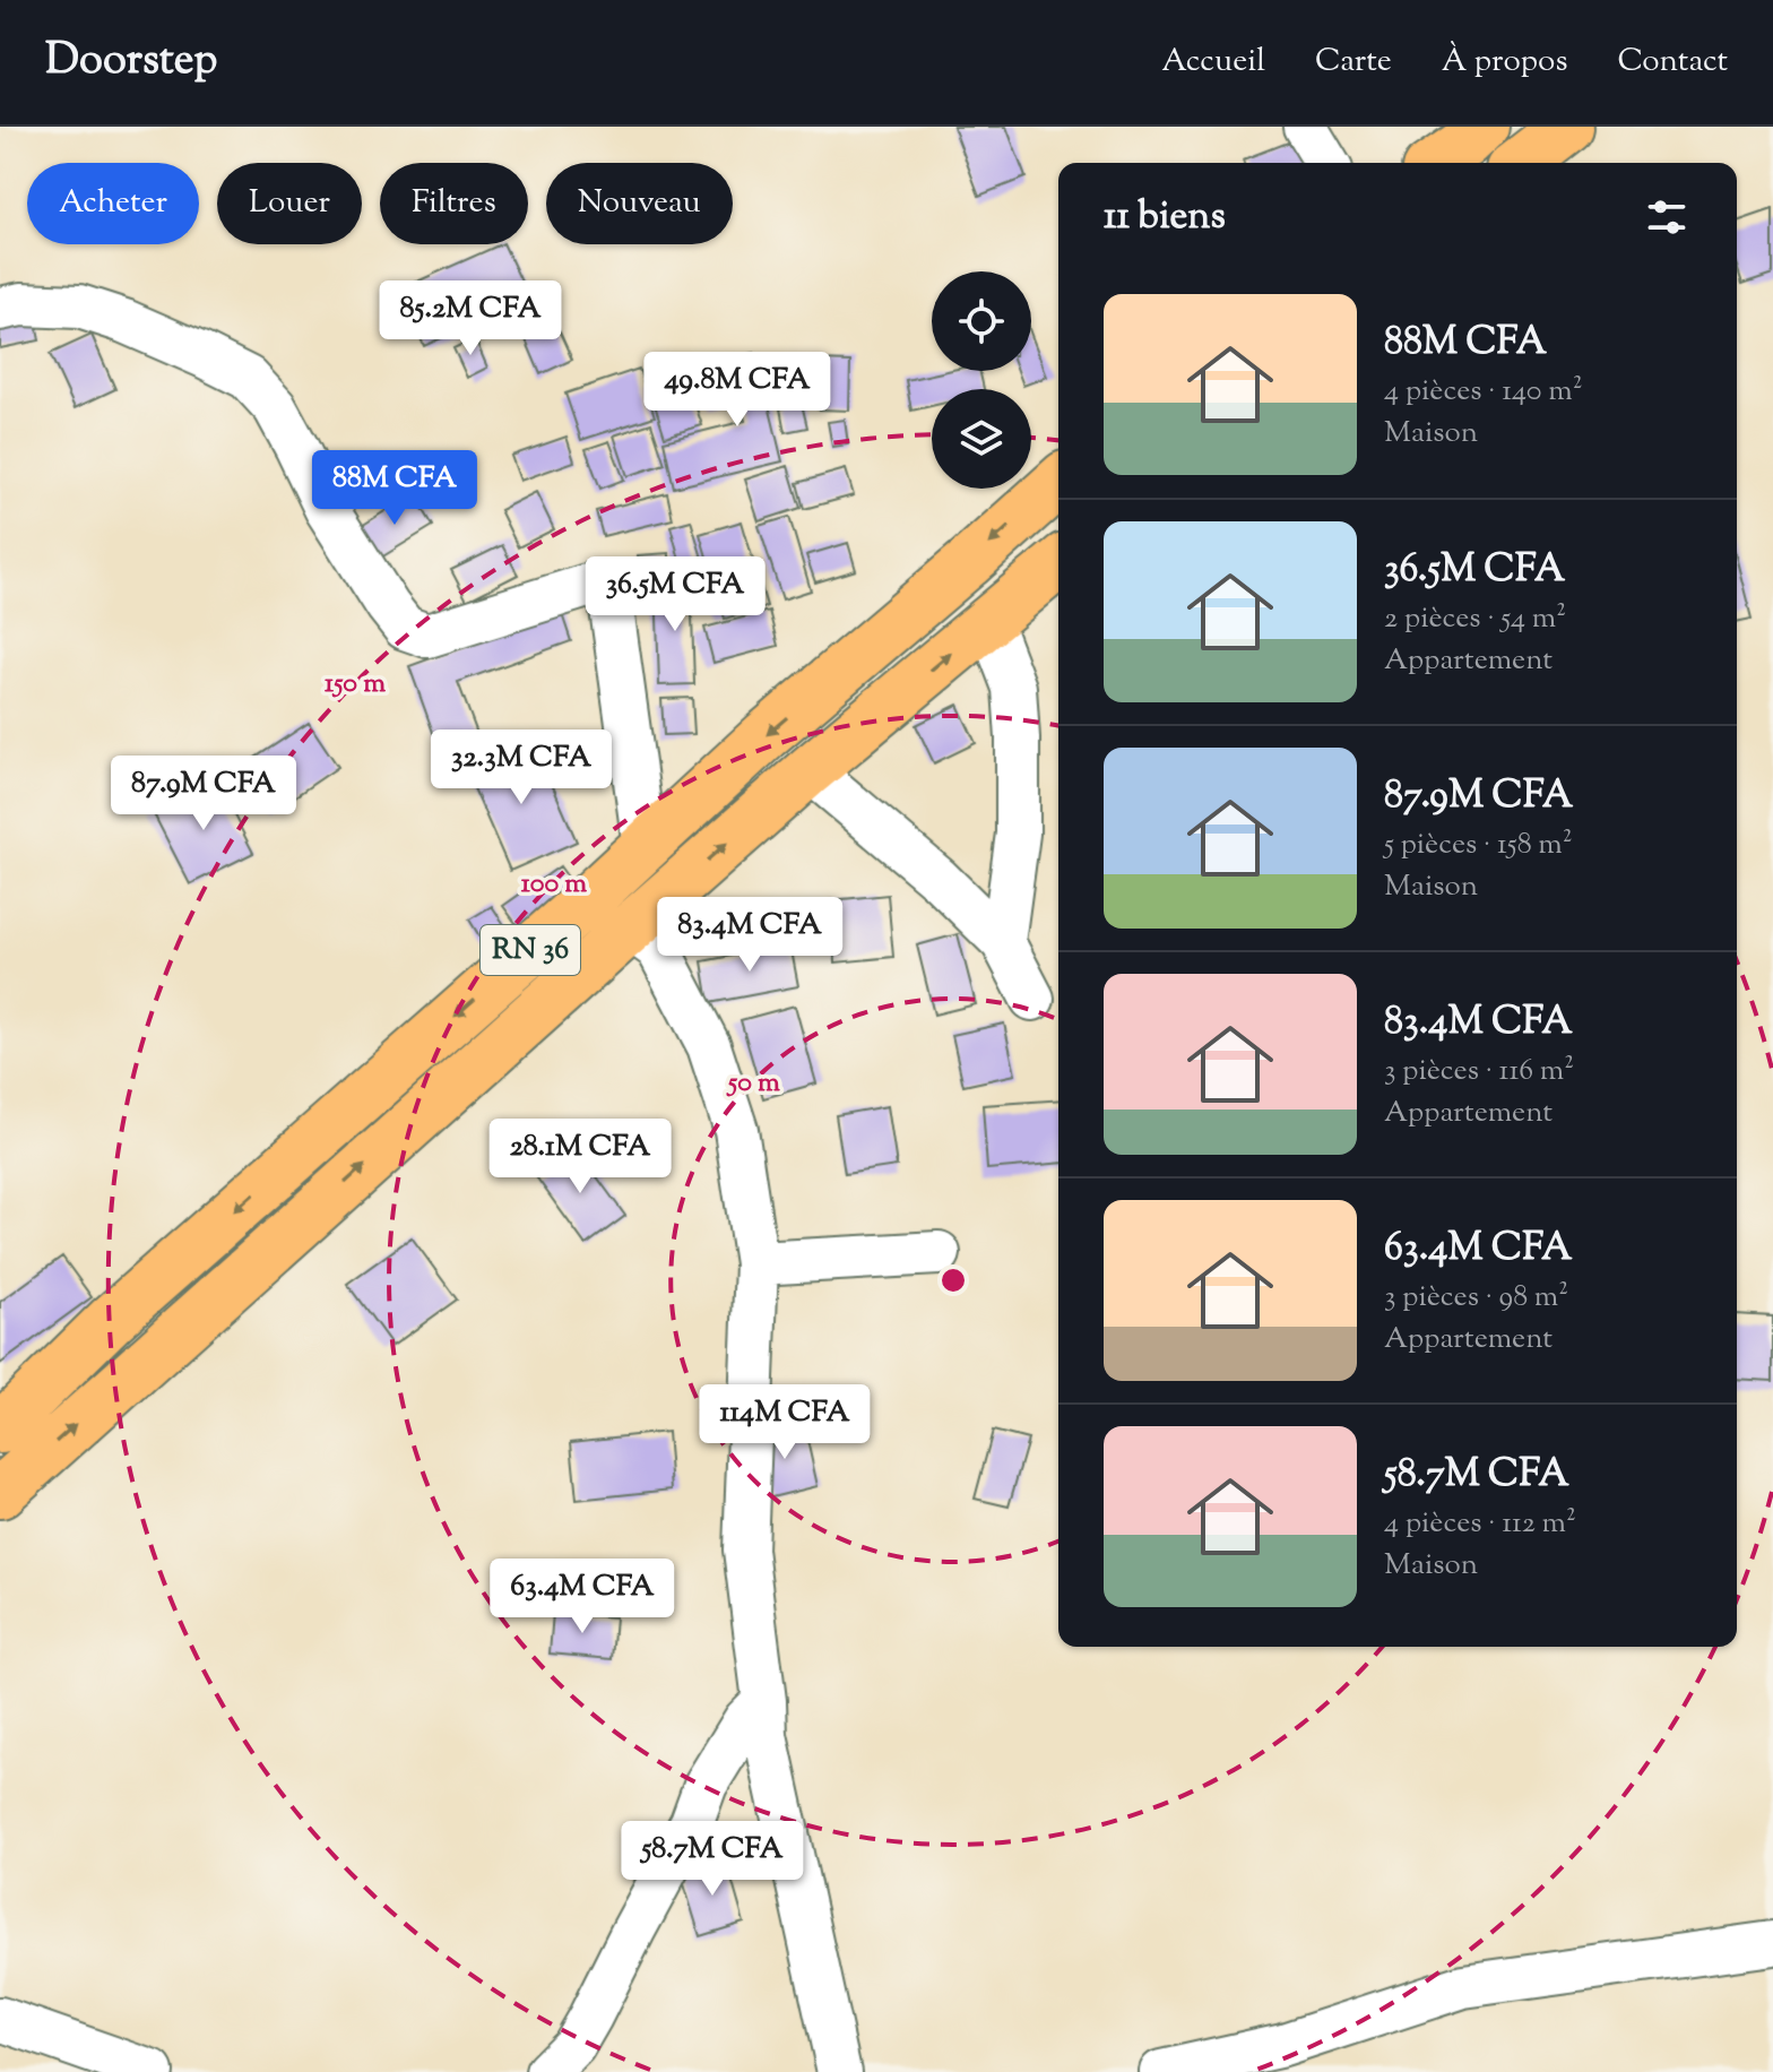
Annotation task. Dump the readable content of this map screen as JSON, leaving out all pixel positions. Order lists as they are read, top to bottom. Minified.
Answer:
{"streets":{"main road":["RN 36"]},"page":{"header":"Doorstep","nav":["Accueil","Carte","À propos","Contact"],"chip":["Acheter","Louer","Filtres","Nouveau"],"heading":"11 biens","list":[{"name":"88M CFA","note":"4 pièces · 140 m² · Maison"},{"name":"36.5M CFA","note":"2 pièces · 54 m² · Appartement"},{"name":"87.9M CFA","note":"5 pièces · 158 m² · Maison"},{"name":"83.4M CFA","note":"3 pièces · 116 m² · Appartement"},{"name":"63.4M CFA","note":"3 pièces · 98 m² · Appartement"},{"name":"58.7M CFA","note":"4 pièces · 112 m² · Maison"}],"price":["85.2M CFA","49.8M CFA","88M CFA","36.5M CFA","32.3M CFA","87.9M CFA","83.4M CFA","28.1M CFA","114M CFA","63.4M CFA","58.7M CFA"]},"rings":["150 m","100 m","50 m"]}
